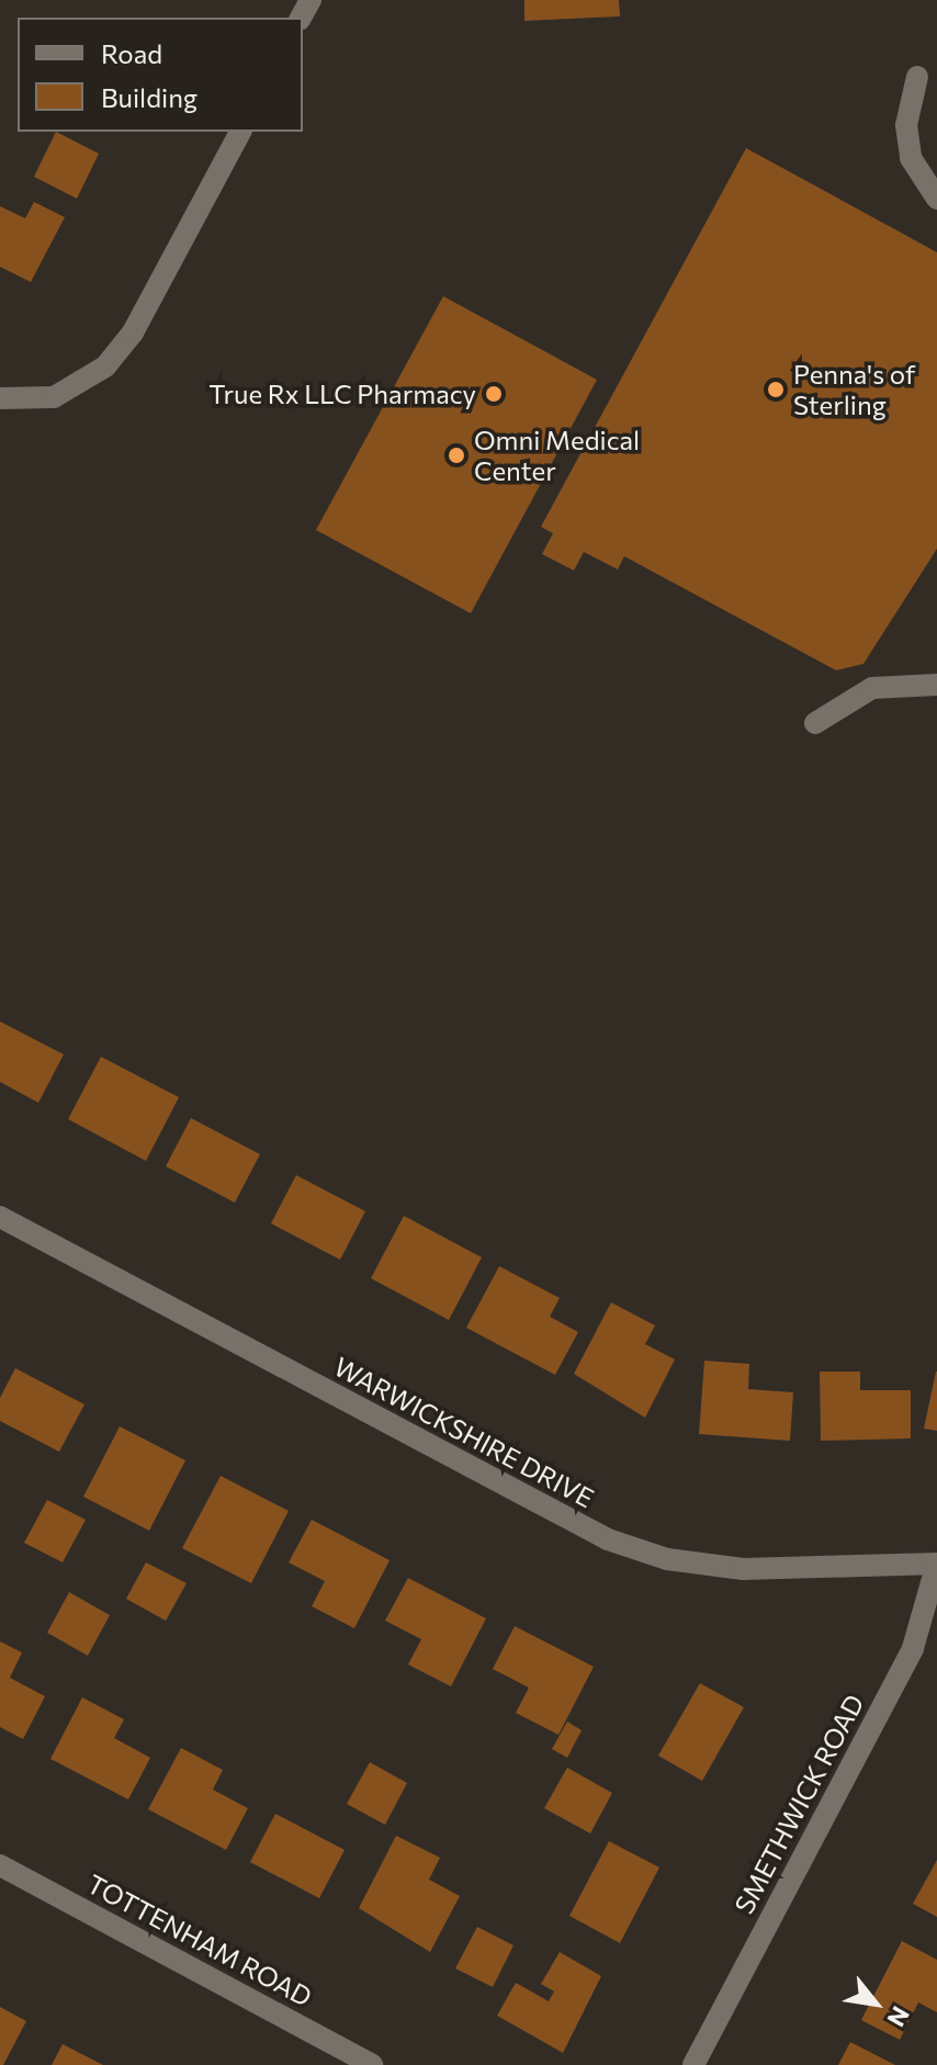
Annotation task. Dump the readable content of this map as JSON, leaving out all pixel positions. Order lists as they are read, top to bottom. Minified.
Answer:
{"streets":{"street":["WARWICKSHIRE DRIVE","SMETHWICK ROAD","TOTTENHAM ROAD"]},"crossings":[["WARWICKSHIRE DRIVE","SMETHWICK ROAD"]],"places":["Penna's of Sterling","True Rx LLC Pharmacy","Omni Medical Center"],"legend":["Road","Building"],"north":"bottom right"}
